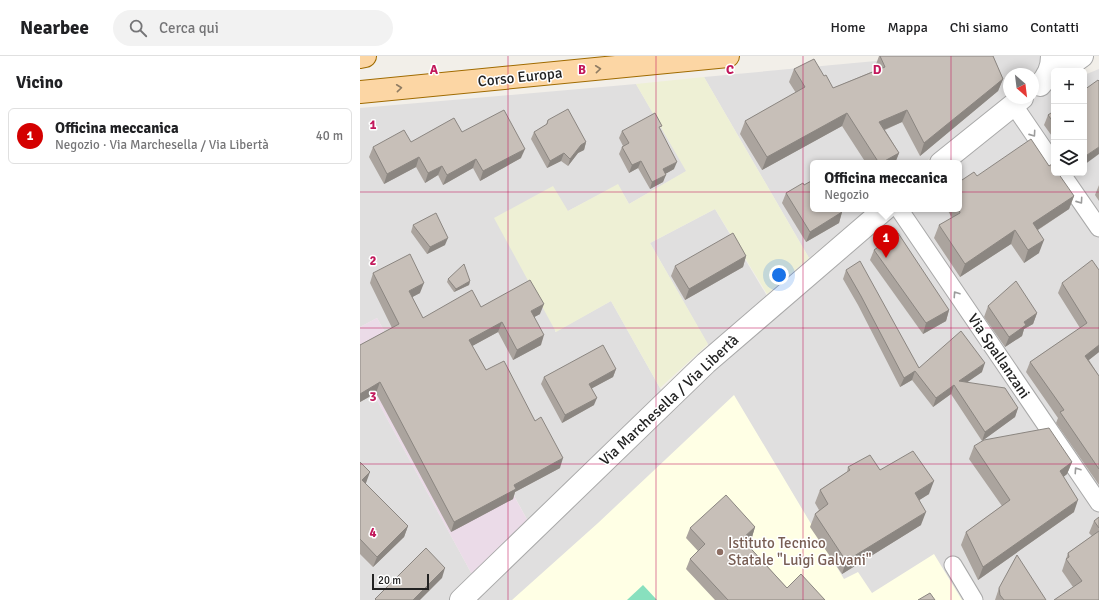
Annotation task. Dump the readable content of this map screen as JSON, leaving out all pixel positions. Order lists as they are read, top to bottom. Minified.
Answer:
{"streets":{"main road":["Corso Europa"],"street":["Via Spallanzani","Via Marchesella / Via Libertà"]},"one_way":["Corso Europa","Via Spallanzani"],"places":["Istituto Tecnico Statale \"Luigi Galvani\""],"scale_bar":"20 m","north":"bottom right","page":{"header":"Nearbee","search":"Cerca qui","nav":["Home","Mappa","Chi siamo","Contatti"],"heading":"Vicino","map_buttons":["+","−"],"list":[{"mark":"1","name":"Officina meccanica","note":"Negozio · Via Marchesella / Via Libertà","value":"40 m"}],"popup":["Officina meccanica","Negozio"],"pins":"1","scale":"20 m"},"grid":{"columns":["A","B","C","D"],"rows":["1","2","3","4"]}}
